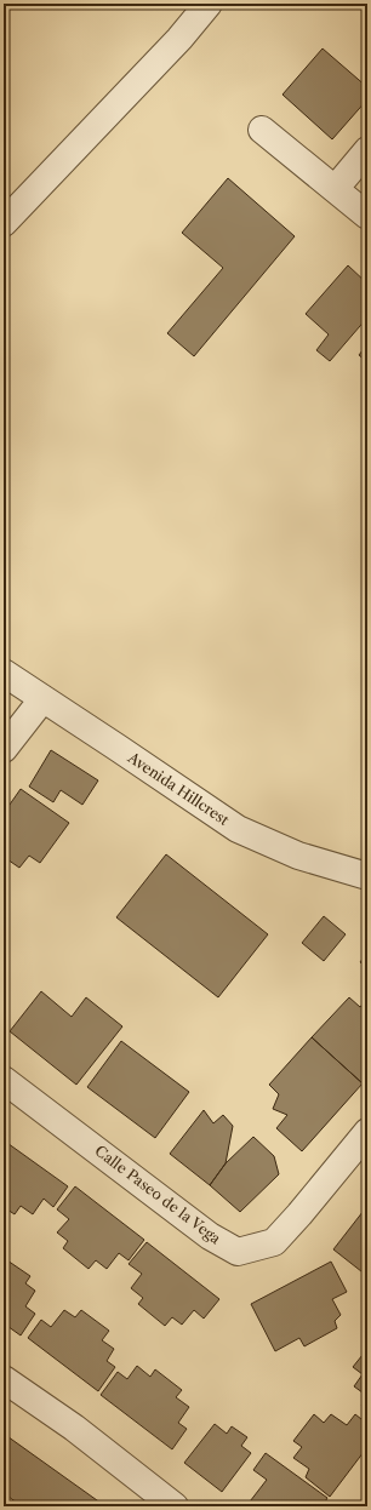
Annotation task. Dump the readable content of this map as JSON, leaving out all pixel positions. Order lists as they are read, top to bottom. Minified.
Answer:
{"streets":{"street":["Avenida Hillcrest","Calle Paseo de la Vega"]}}
